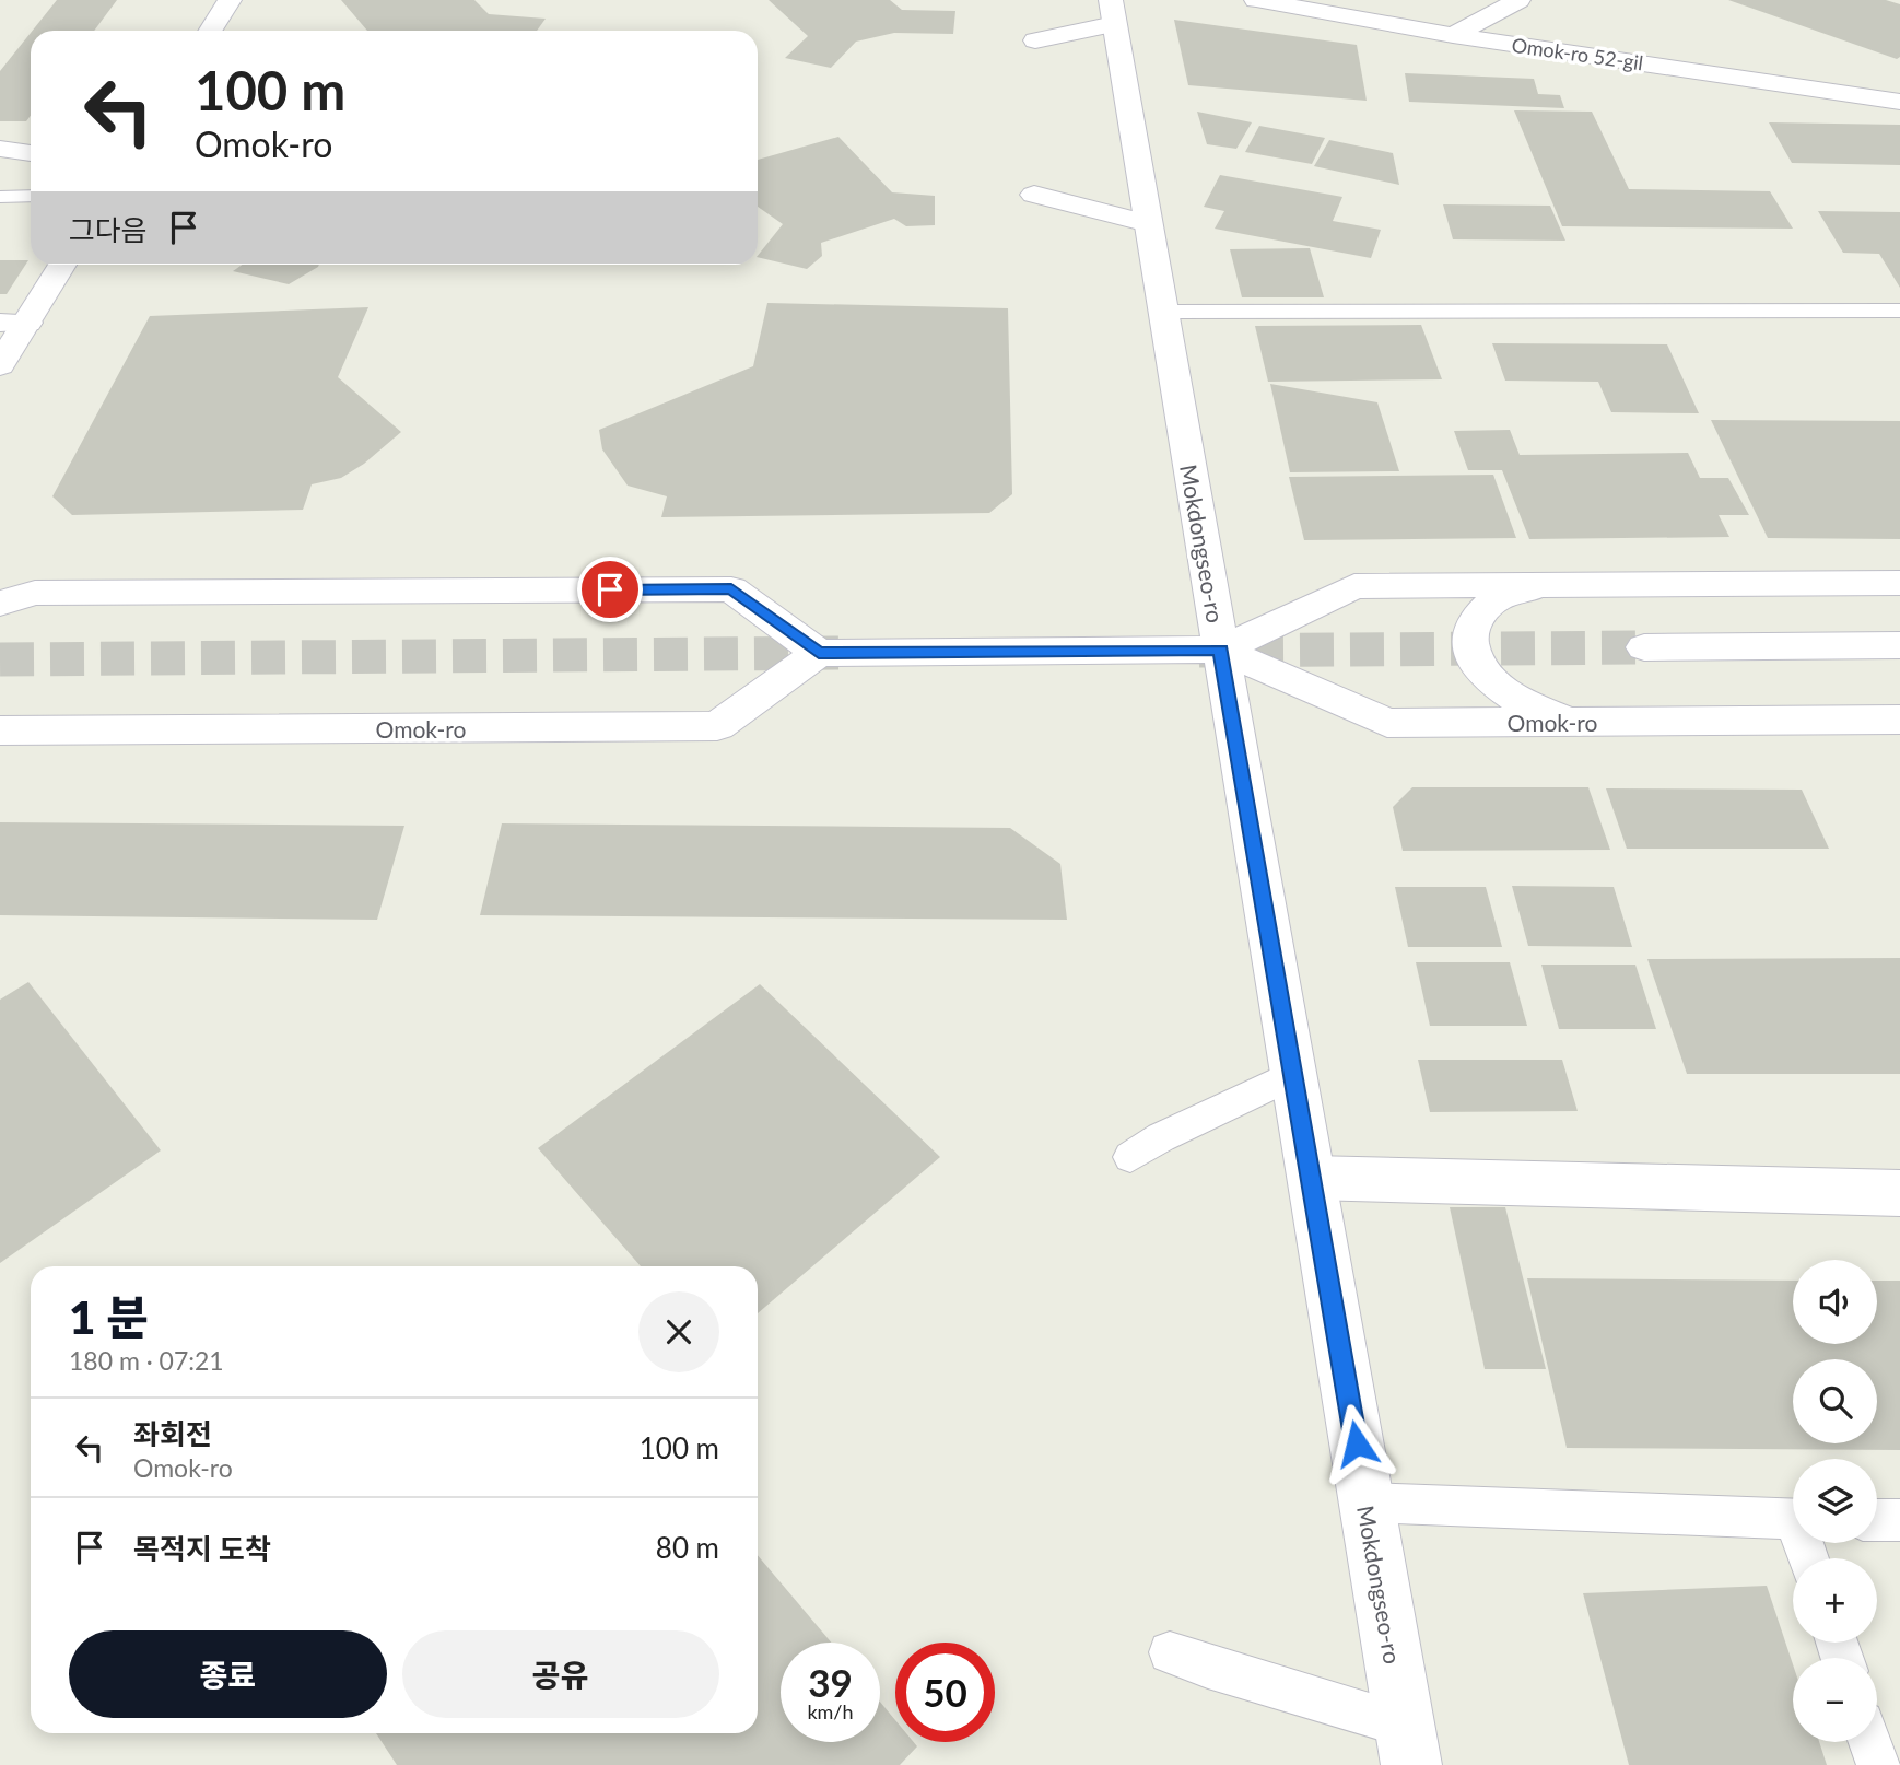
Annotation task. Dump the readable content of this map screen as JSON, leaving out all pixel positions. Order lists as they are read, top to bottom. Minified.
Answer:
{"streets":{"main road":["Omok-ro 52-gil","Mokdongseo-ro","Omok-ro"]},"crossings":[["Mokdongseo-ro","Omok-ro"]],"page":{"turn":["100 m","Omok-ro"],"then":"그다음","map_buttons":["+","−"],"heading":["1 분","180 m · 07:21"],"list":[{"name":"좌회전","note":"Omok-ro","value":"100 m"},{"name":"목적지 도착","value":"80 m"}],"buttons":["종료","공유"],"speed":"39 km/h","limit":"50"}}
